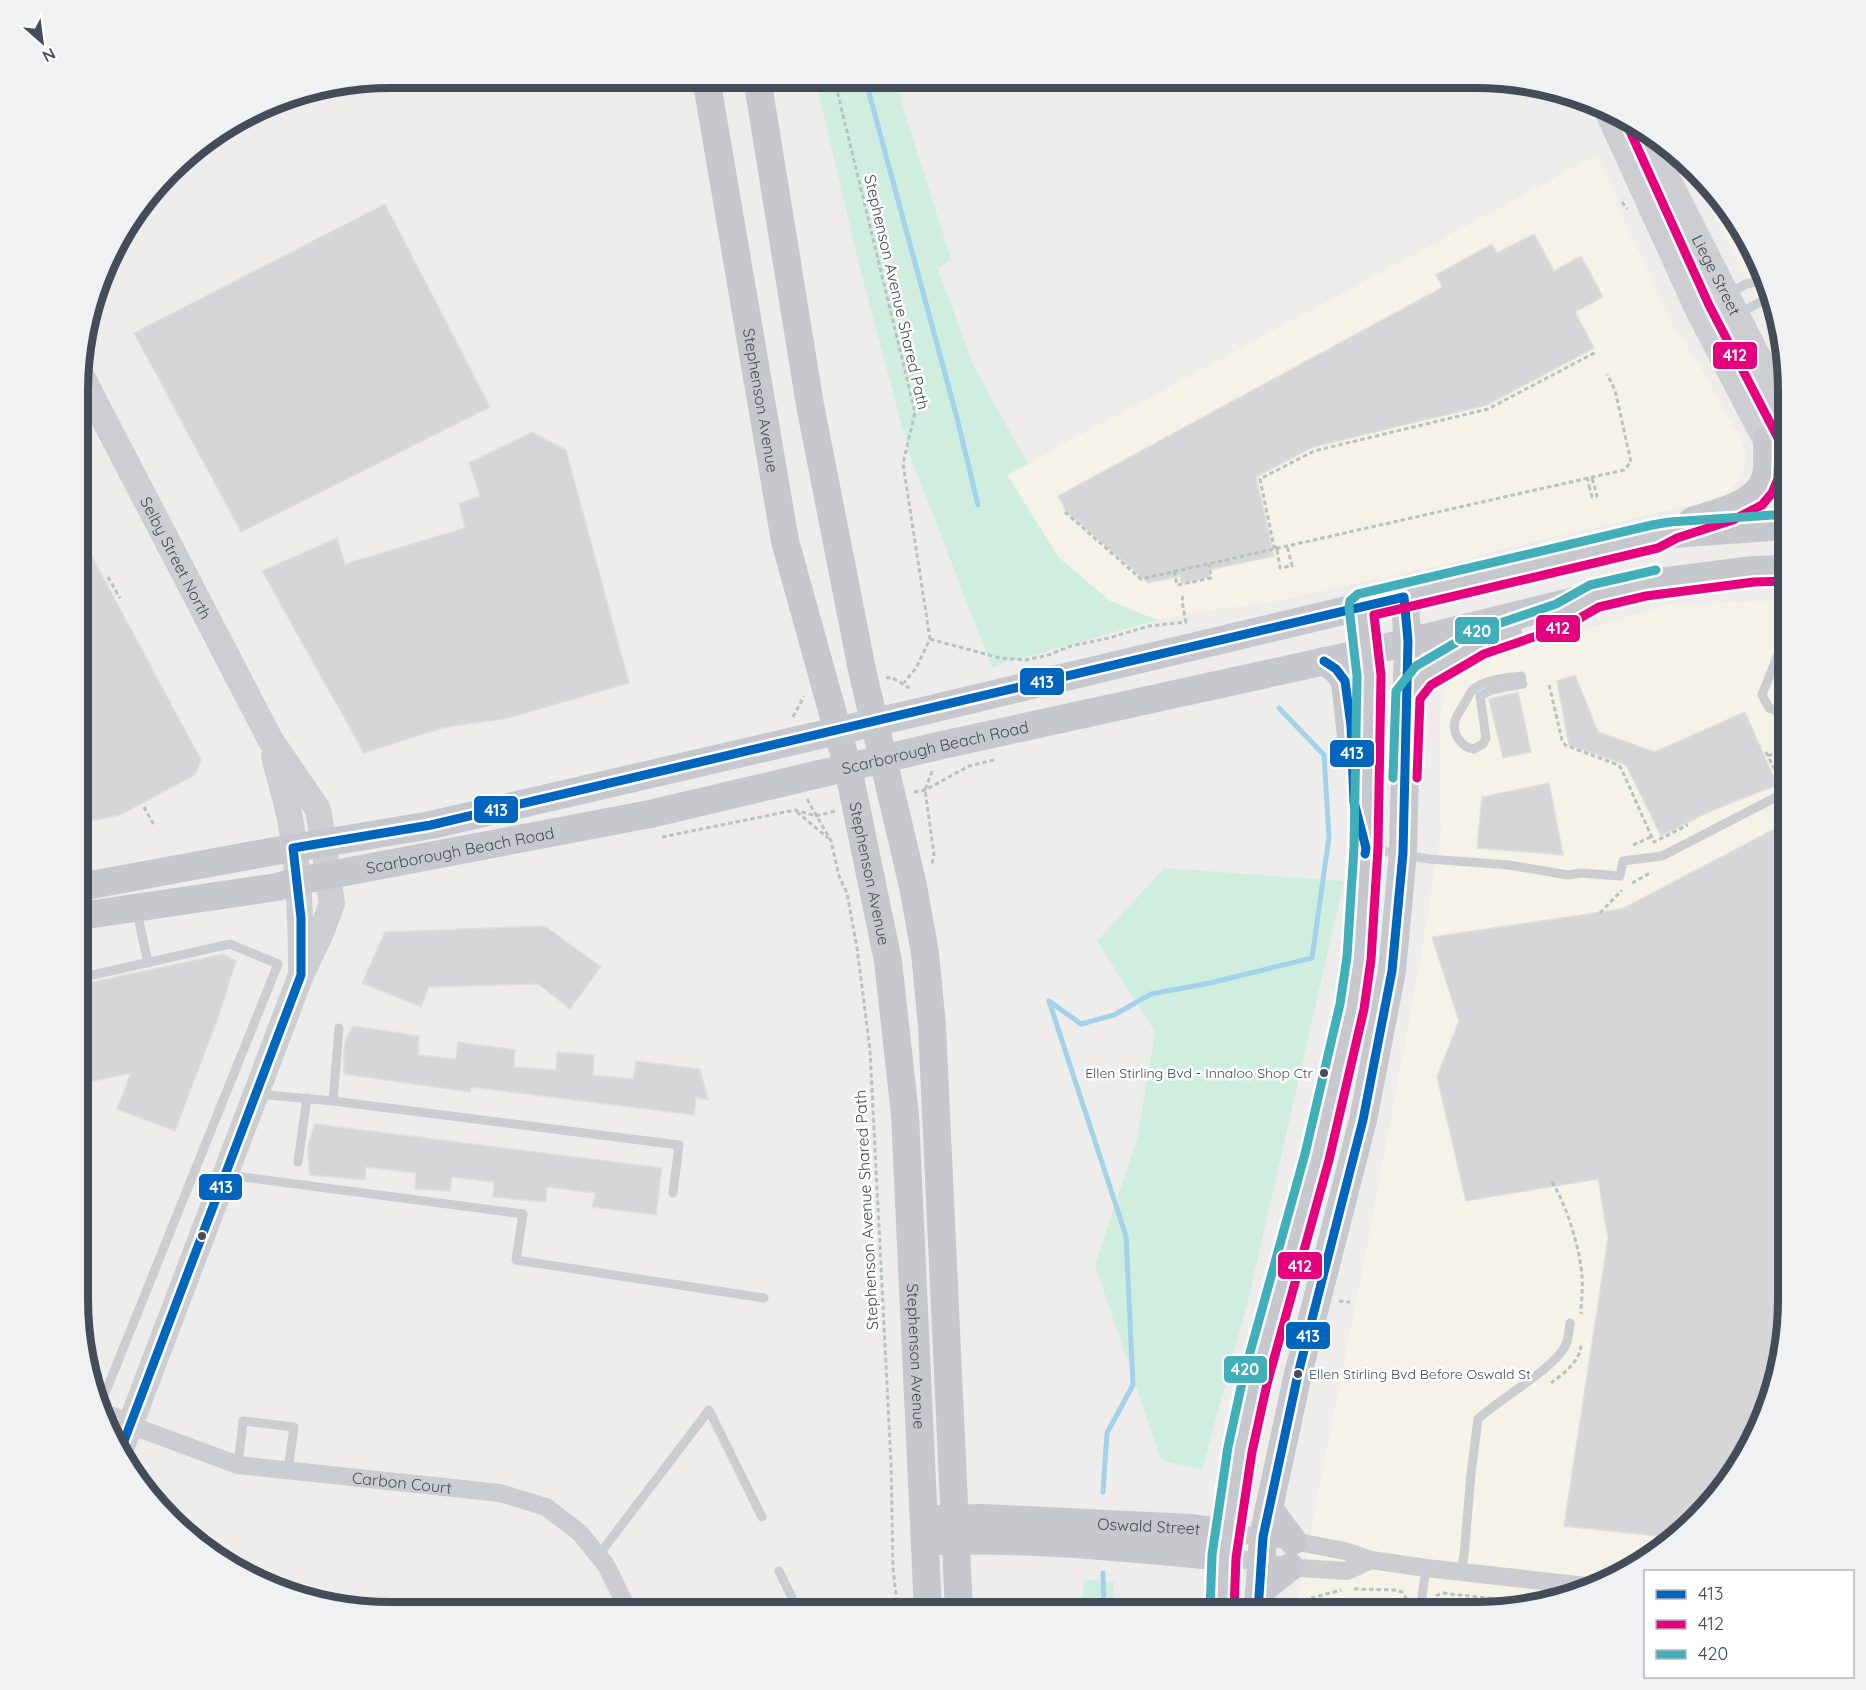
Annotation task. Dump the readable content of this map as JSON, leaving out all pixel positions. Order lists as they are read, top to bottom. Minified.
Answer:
{"streets":{"main road":["Liege Street","Stephenson Avenue","Selby Street North","Scarborough Beach Road","Oswald Street"],"street":["Carbon Court"],"path":["Stephenson Avenue Shared Path"]},"crossings":[["Stephenson Avenue","Scarborough Beach Road"],["Stephenson Avenue","Oswald Street"],["Selby Street North","Scarborough Beach Road"],["Selby Street North","Carbon Court"]],"places":["Ellen Stirling Bvd - Innaloo Shop Ctr","Ellen Stirling Bvd Before Oswald St"],"lines":["transit line 412","transit line 420","transit line 413"],"legend":["413","412","420"],"north":"bottom right"}
